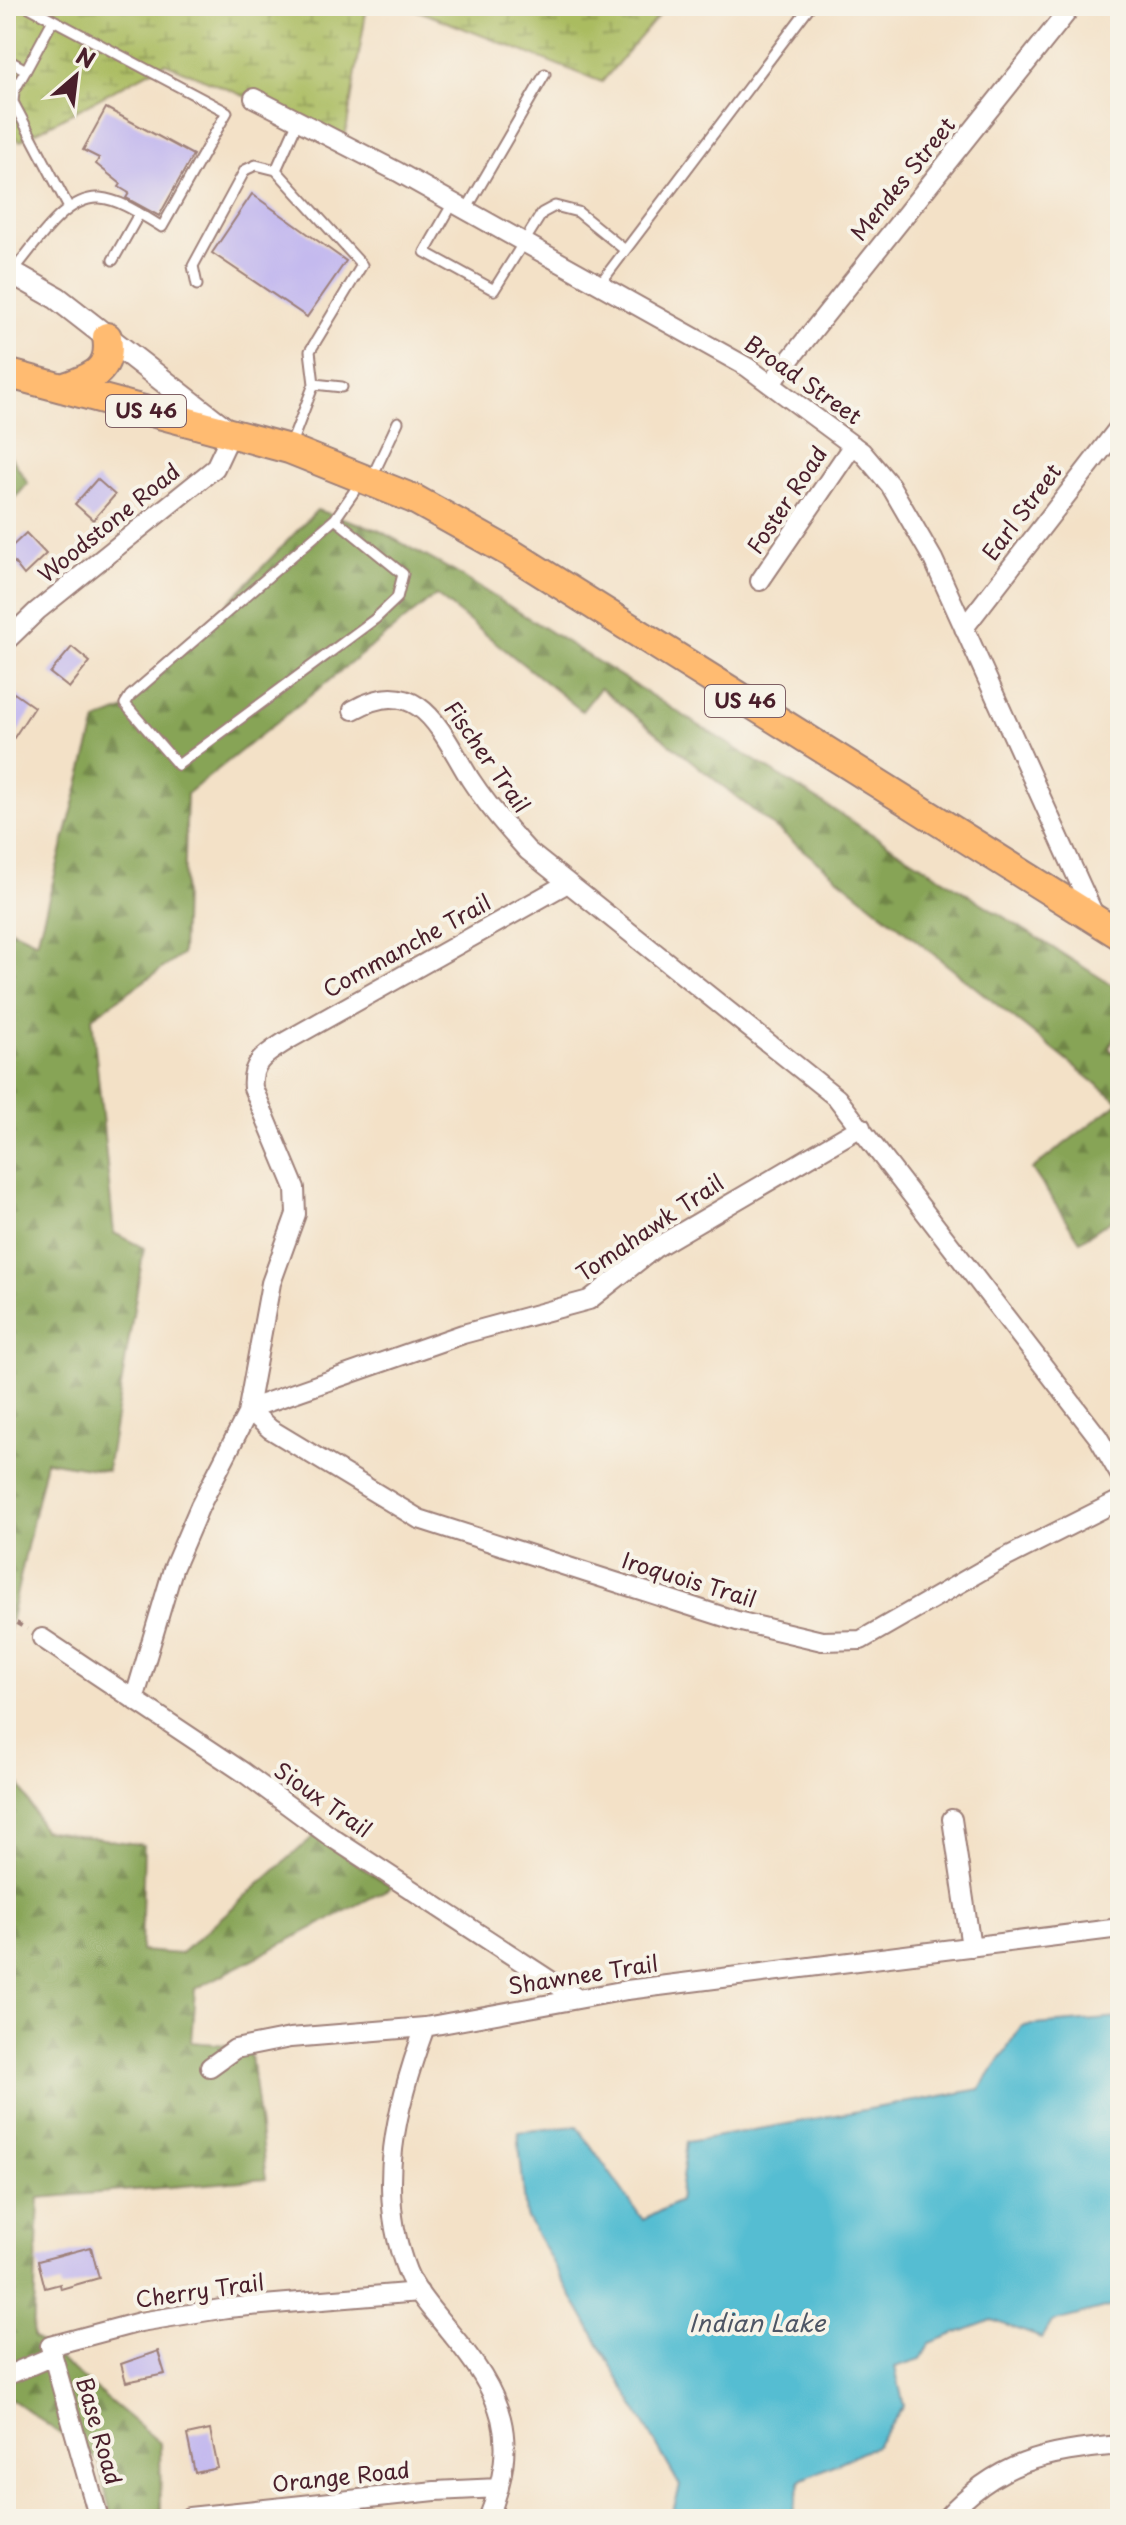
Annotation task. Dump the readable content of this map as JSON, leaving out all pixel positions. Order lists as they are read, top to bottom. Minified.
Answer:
{"streets":{"main road":["US 46"],"street":["Mendes Street","Broad Street","Foster Road","Earl Street","Woodstone Road","Fischer Trail","Commanche Trail","Tomahawk Trail","Iroquois Trail","Sioux Trail","Shawnee Trail","Cherry Trail","Base Road","Orange Road"]},"crossings":[["Mendes Street","Broad Street"],["Broad Street","US 46"],["Broad Street","Foster Road"],["Broad Street","Earl Street"],["US 46","Woodstone Road"],["Fischer Trail","Commanche Trail"],["Commanche Trail","Tomahawk Trail"],["Commanche Trail","Iroquois Trail"],["Tomahawk Trail","Iroquois Trail"],["Sioux Trail","Shawnee Trail"],["Cherry Trail","Base Road"]],"water":["Indian Lake"],"north":"top right"}
